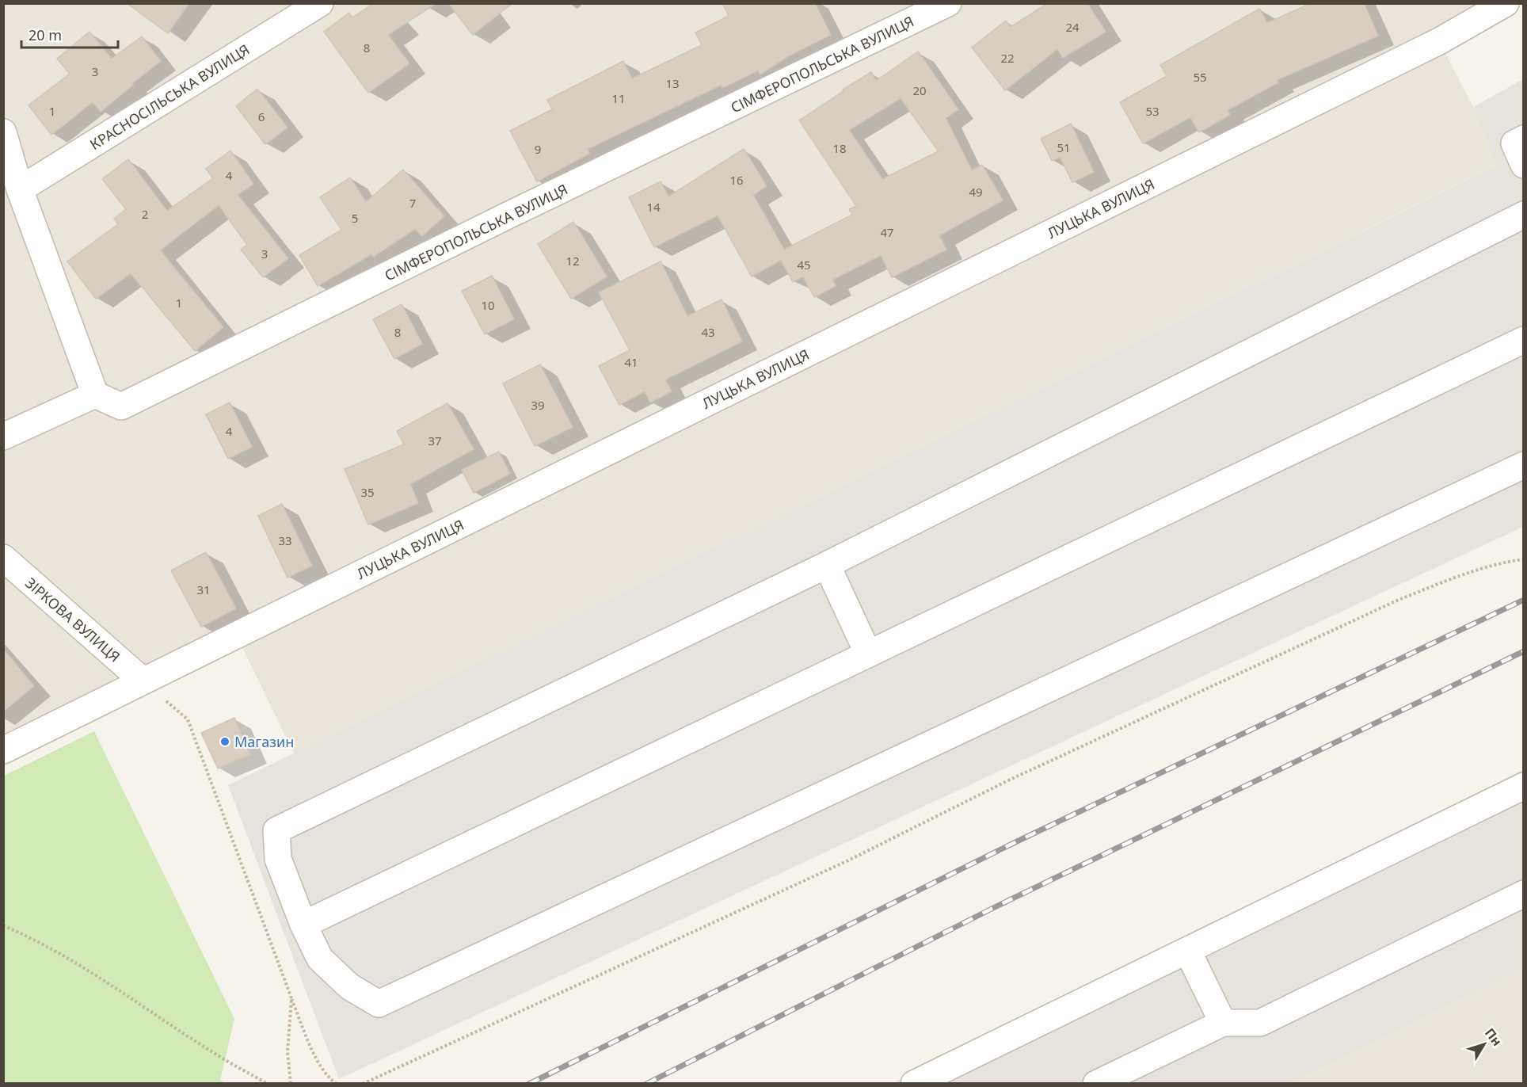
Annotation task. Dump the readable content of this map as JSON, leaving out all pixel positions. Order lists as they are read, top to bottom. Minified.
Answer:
{"streets":{"street":["СІМФЕРОПОЛЬСЬКА ВУЛИЦЯ","КРАСНОСІЛЬСЬКА ВУЛИЦЯ","ЛУЦЬКА ВУЛИЦЯ","ЗІРКОВА ВУЛИЦЯ"]},"crossings":[["ЛУЦЬКА ВУЛИЦЯ","ЗІРКОВА ВУЛИЦЯ"]],"places":["Магазин"],"house_numbers":["24","8","22","3","55","13","20","11","1","53","6","51","18","9","4","16","49","7","14","2","5","47","3","12","45","1","10","8","43","41","39","4","37","35","33","31"],"scale_bar":"20 m","north":"top right"}
